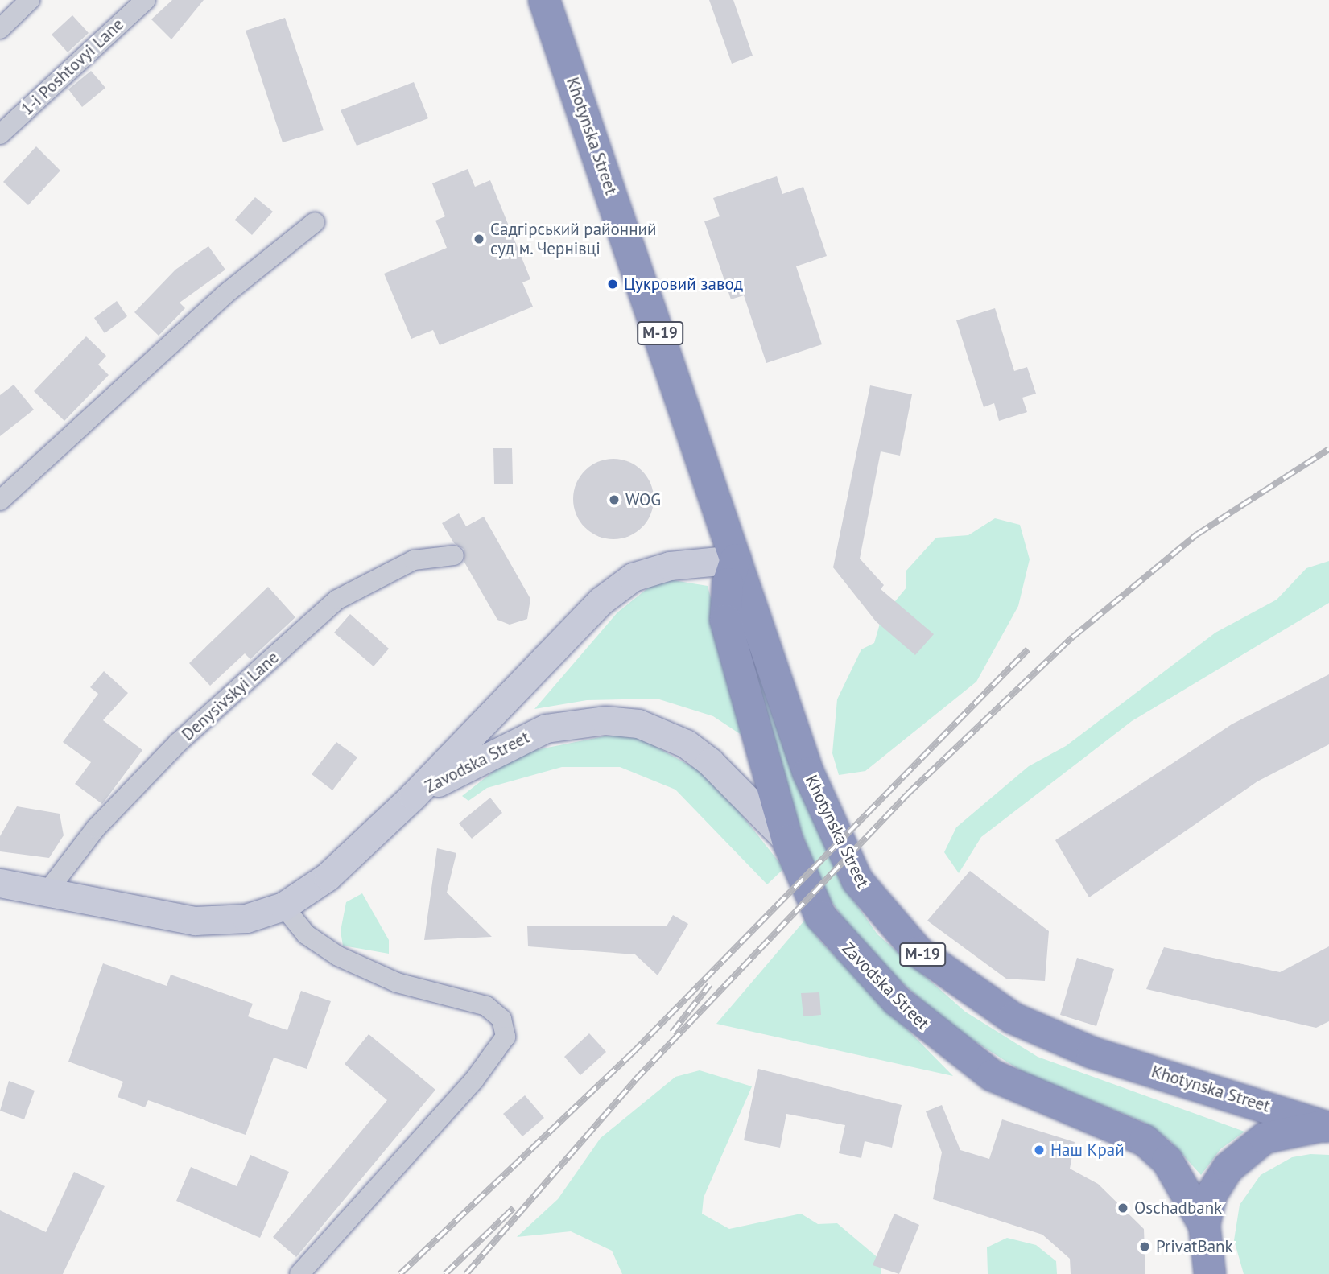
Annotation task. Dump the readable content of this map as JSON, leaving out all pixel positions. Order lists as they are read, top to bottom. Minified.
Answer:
{"streets":{"highway":["Khotynska Street","М-19","Zavodska Street"],"street":["1-i Poshtovyi Lane","Denysivskyi Lane"]},"crossings":[["Khotynska Street","М-19"],["Khotynska Street","Zavodska Street"],["М-19","Zavodska Street"],["Denysivskyi Lane","Zavodska Street"]],"places":["Садгірський районний суд м. Чернівці","Цукровий завод","WOG","Наш Край","Oschadbank","PrivatBank"]}
